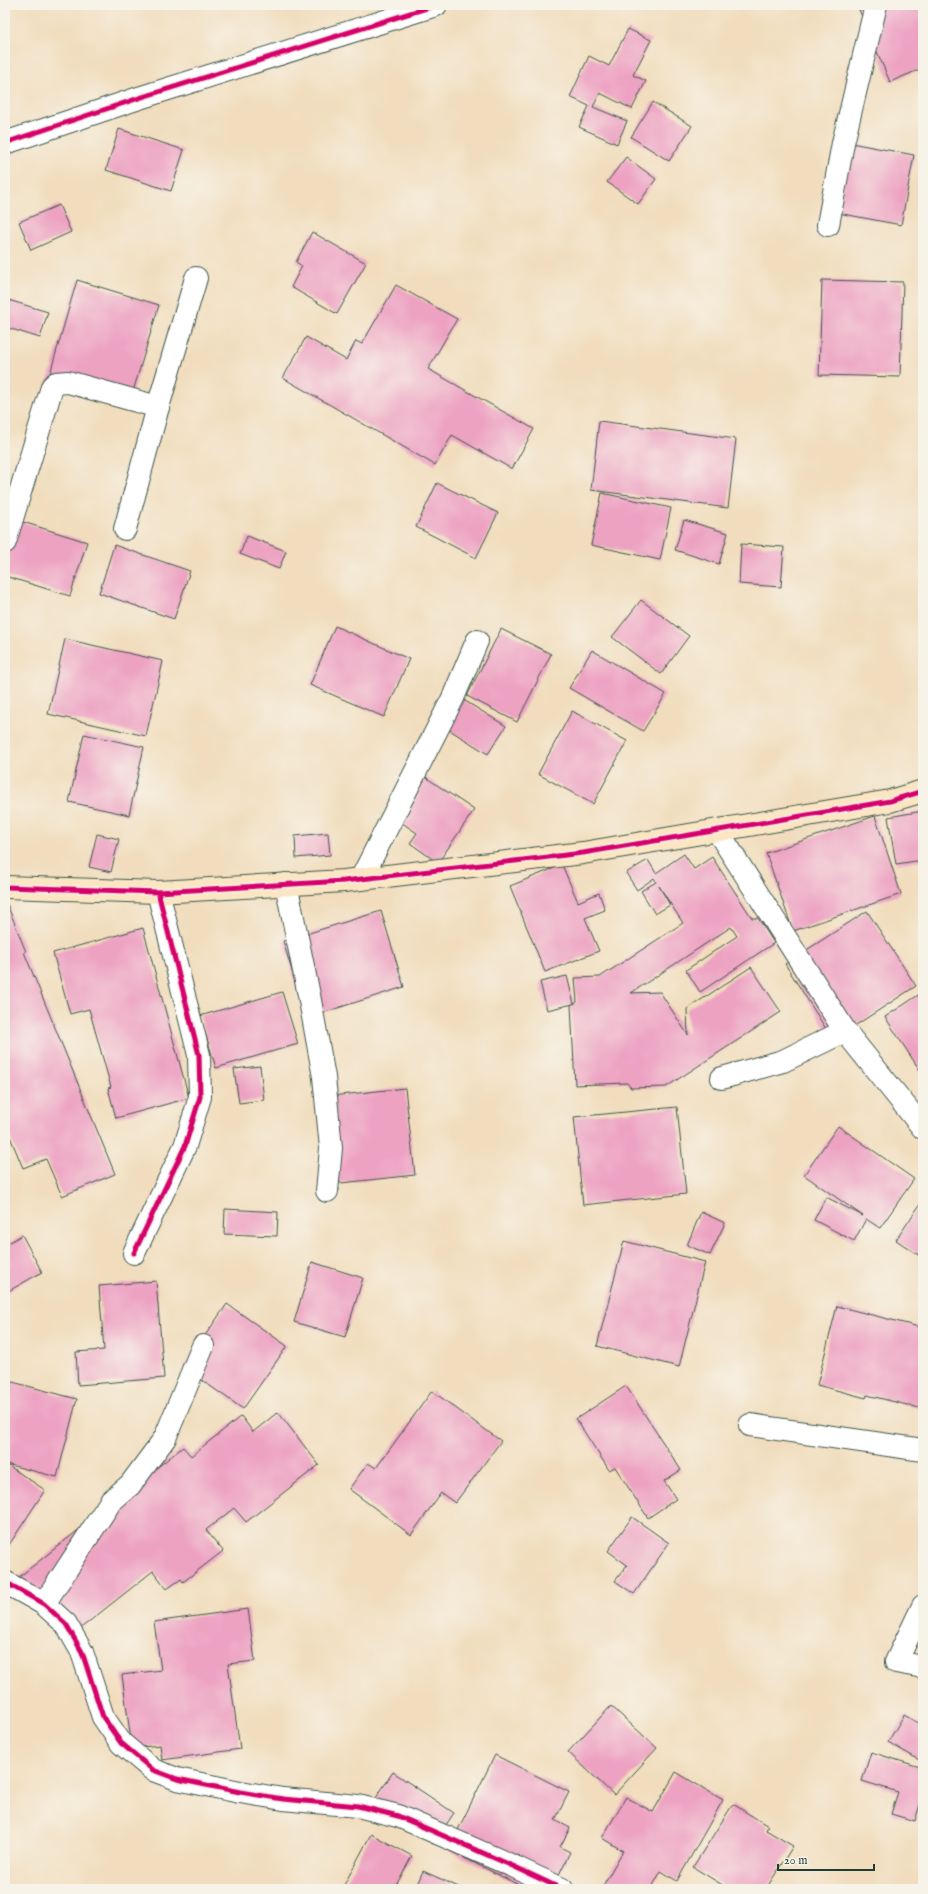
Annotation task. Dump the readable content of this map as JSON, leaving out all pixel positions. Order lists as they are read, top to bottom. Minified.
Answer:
{"scale_bar":"20 m"}
